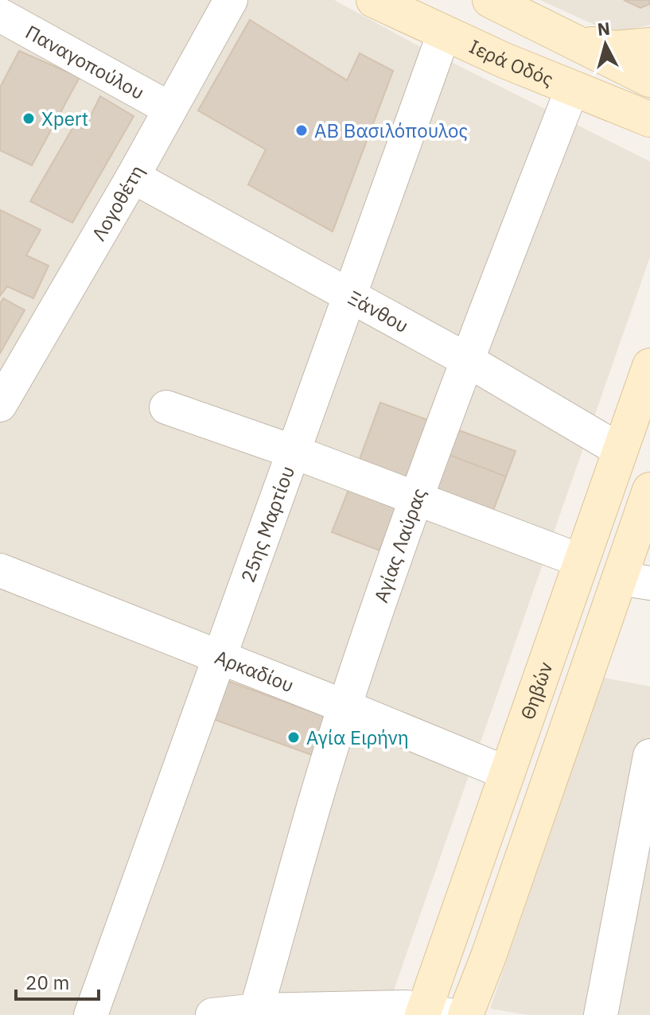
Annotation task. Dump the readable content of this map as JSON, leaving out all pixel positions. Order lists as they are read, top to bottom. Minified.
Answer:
{"streets":{"main road":["Ιερά Οδός","Θηβών"],"street":["Παναγοπούλου","Λογοθέτη","Ξάνθου","25ης Μαρτίου","Αγίας Λαύρας","Αρκαδίου"]},"crossings":[["Παναγοπούλου","Λογοθέτη"],["Ιερά Οδός","25ης Μαρτίου"],["Ιερά Οδός","Αγίας Λαύρας"],["Λογοθέτη","Ξάνθου"],["Ξάνθου","25ης Μαρτίου"],["Ξάνθου","Αγίας Λαύρας"],["Ξάνθου","Θηβών"],["25ης Μαρτίου","Αρκαδίου"],["Αγίας Λαύρας","Αρκαδίου"],["Αρκαδίου","Θηβών"]],"places":["Xpert","ΑΒ Βασιλόπουλος","Αγία Ειρήνη"],"scale_bar":"20 m","north":"top"}
